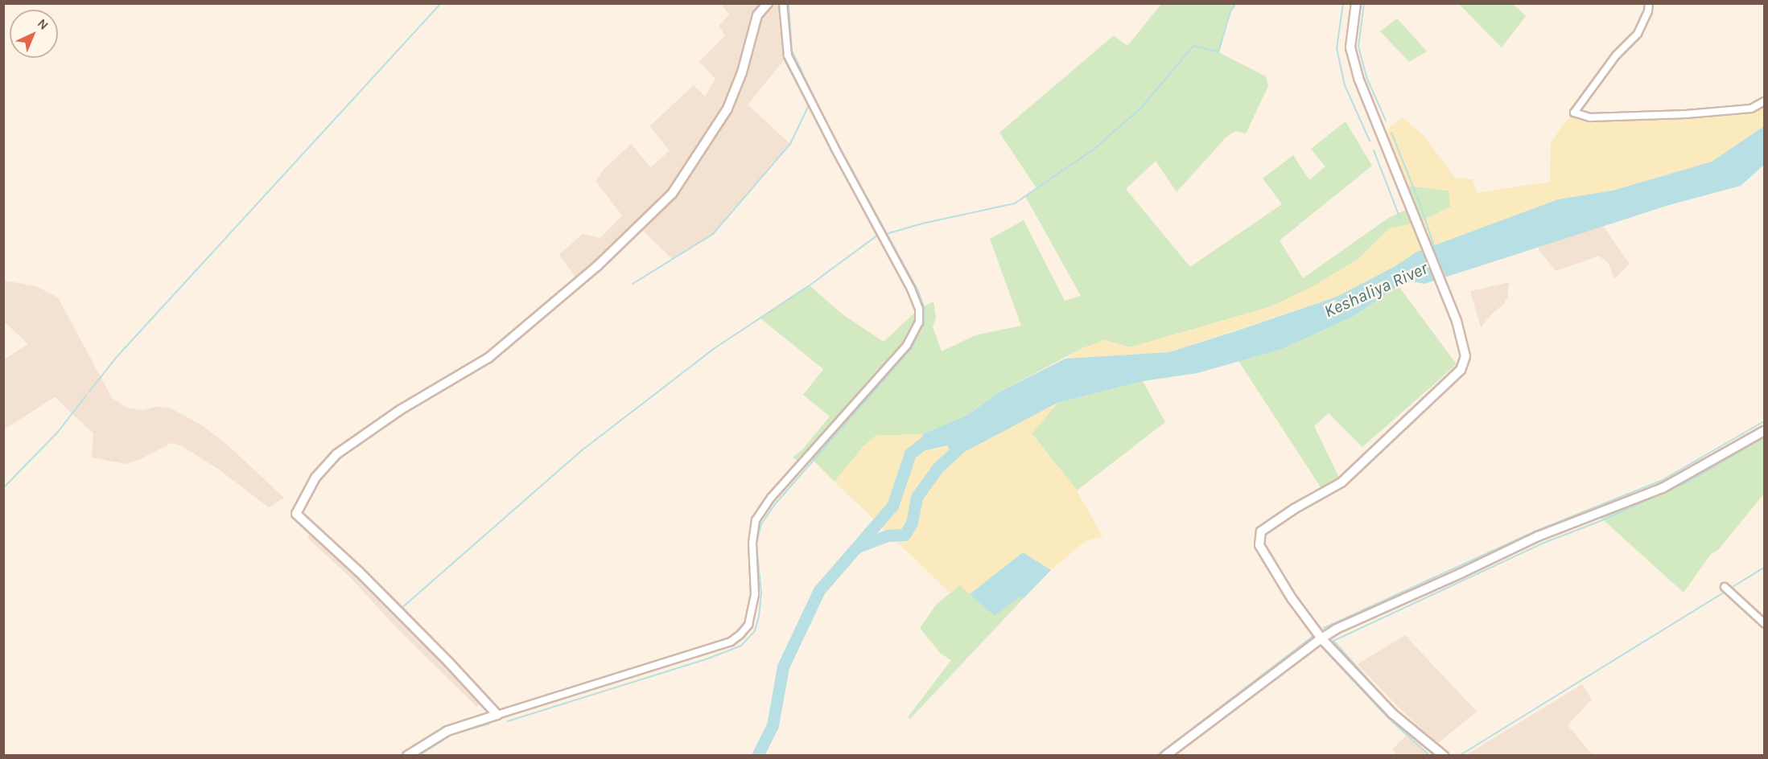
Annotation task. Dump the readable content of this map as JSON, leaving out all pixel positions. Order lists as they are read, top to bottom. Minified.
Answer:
{"water":["Keshaliya River"],"north":"top right"}
